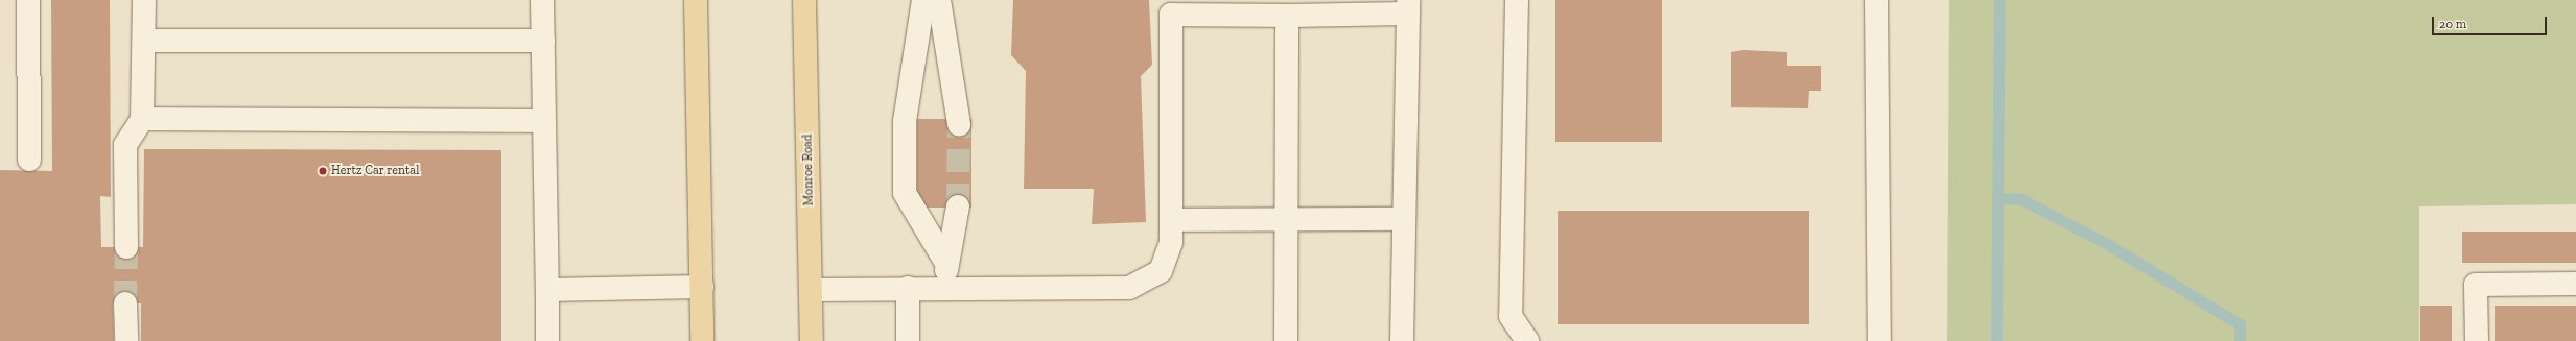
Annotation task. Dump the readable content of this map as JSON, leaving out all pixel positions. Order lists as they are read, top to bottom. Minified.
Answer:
{"streets":{"main road":["Monroe Road"]},"places":["Hertz Car rental"],"scale_bar":"20 m"}
